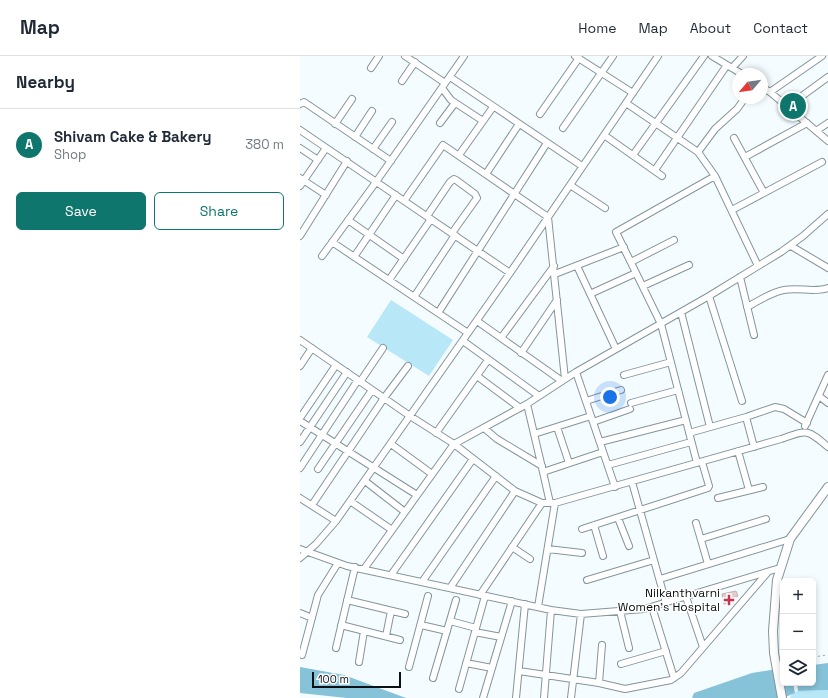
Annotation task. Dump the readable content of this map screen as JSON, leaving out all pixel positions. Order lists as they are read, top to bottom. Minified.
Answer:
{"places":{"health":["Nilkanthvarni Women's Hospital"]},"scale_bar":"100 m","north":"bottom left","page":{"header":"Map","nav":["Home","Map","About","Contact"],"heading":"Nearby","pins":"A","list":[{"mark":"A","name":"Shivam Cake & Bakery","note":"Shop","value":"380 m"}],"buttons":["Save","Share"],"map_buttons":["+","−"],"scale":"100 m"}}
